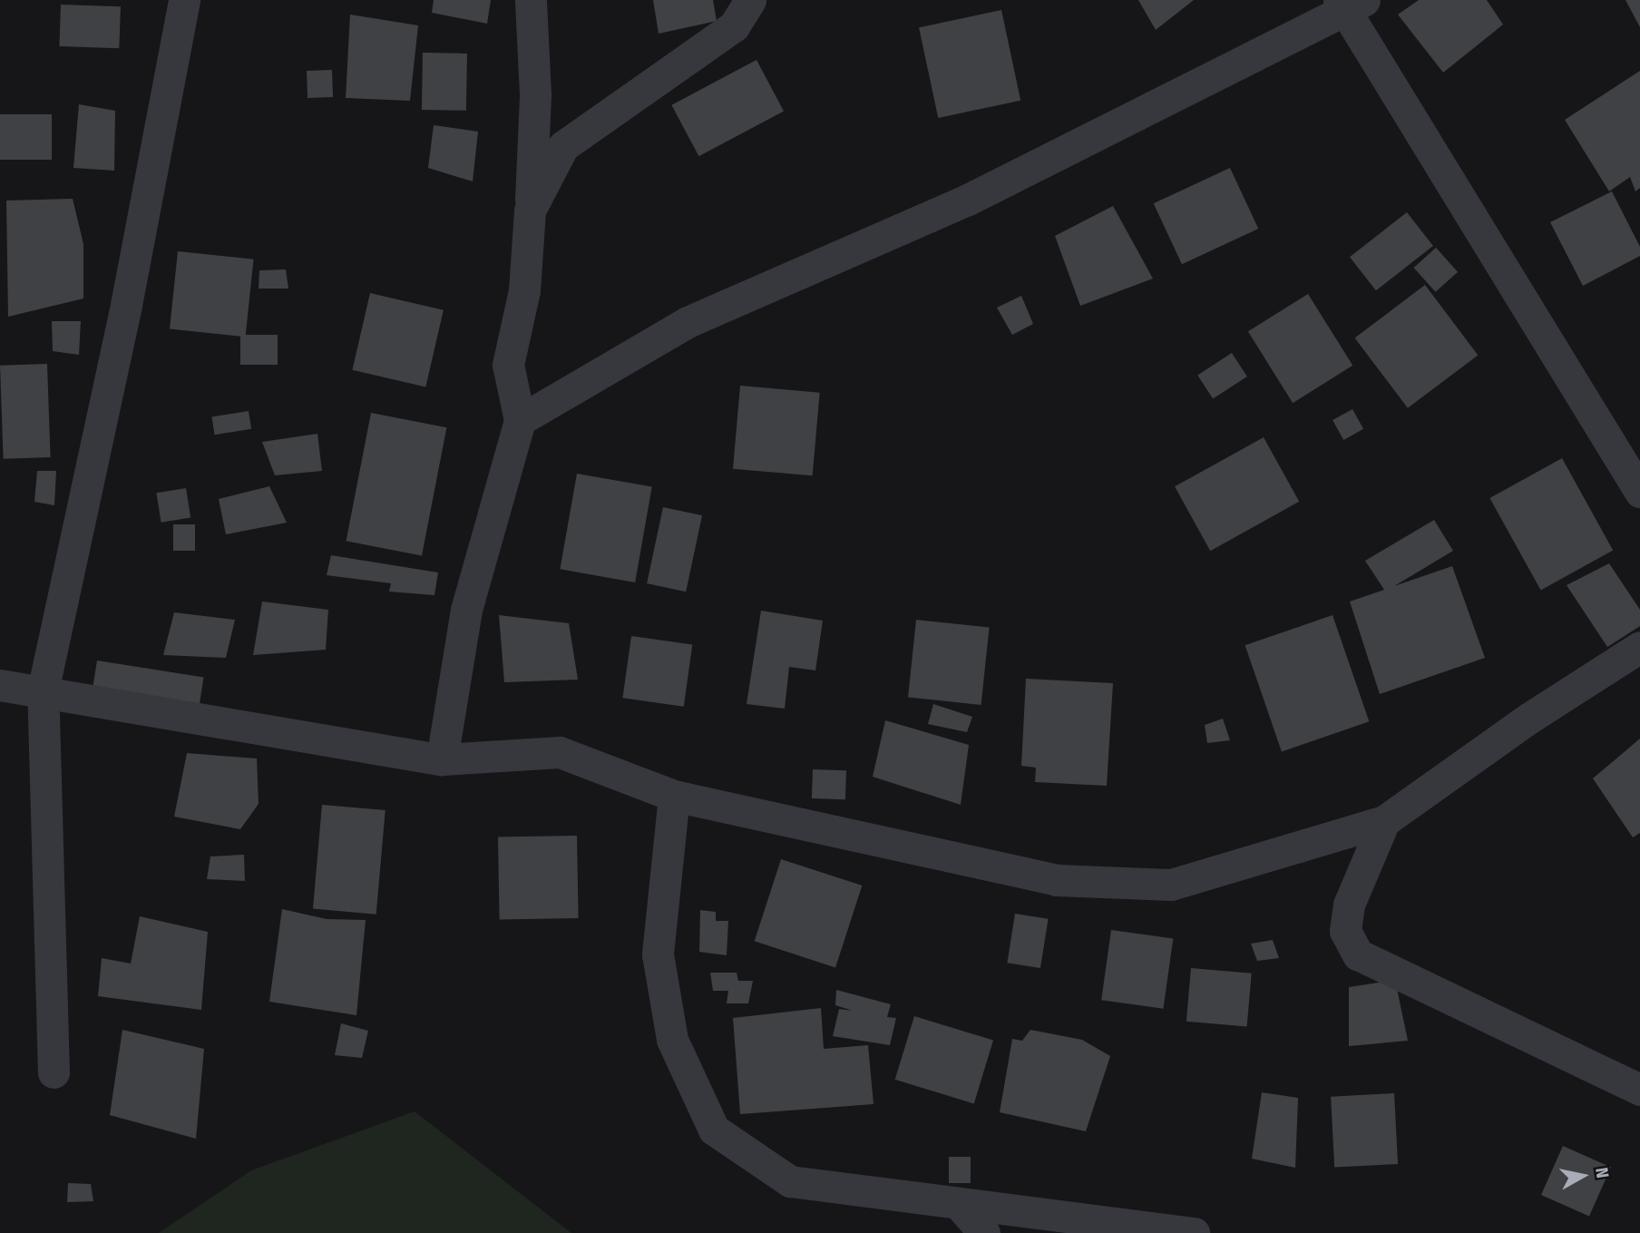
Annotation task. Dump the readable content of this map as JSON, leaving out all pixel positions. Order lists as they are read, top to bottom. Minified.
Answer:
{"north":"right"}
